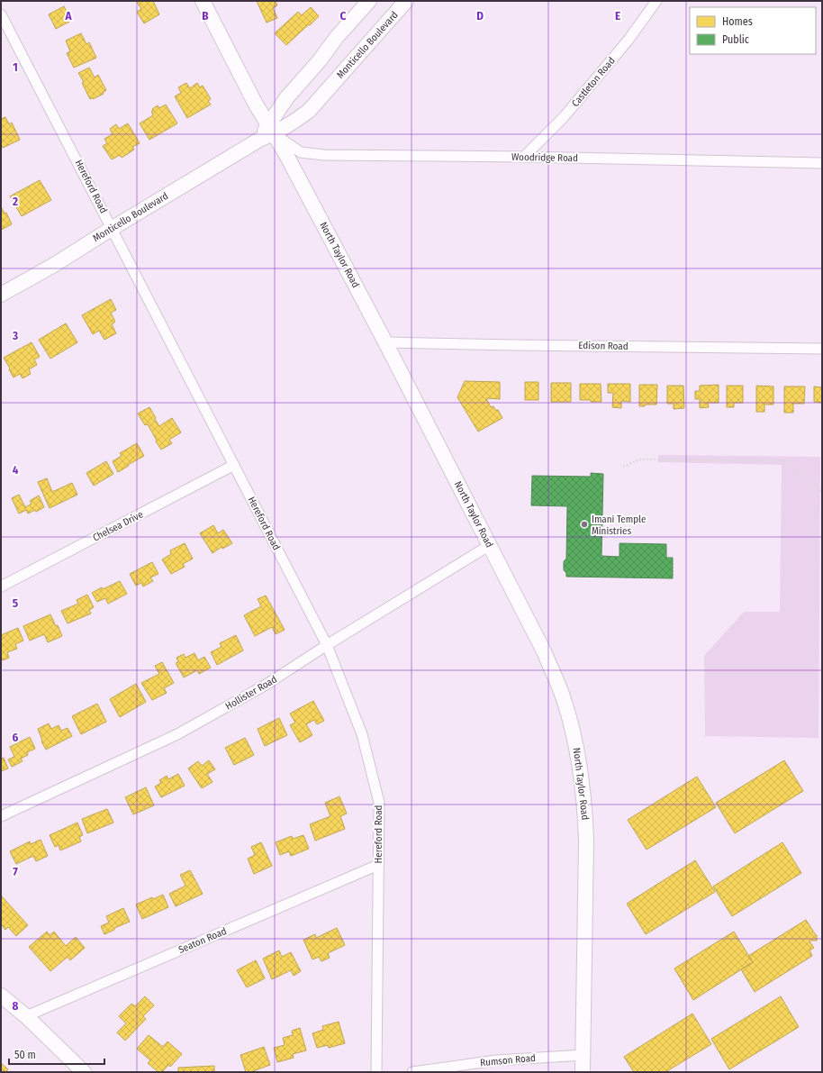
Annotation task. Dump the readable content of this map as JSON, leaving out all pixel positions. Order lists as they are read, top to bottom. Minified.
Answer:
{"streets":{"street":["Monticello Boulevard","Castleton Road","Woodridge Road","Hereford Road","North Taylor Road","Edison Road","Chelsea Drive","Hollister Road","Seaton Road","Rumson Road"]},"crossings":[["Monticello Boulevard","Woodridge Road"],["Monticello Boulevard","Hereford Road"],["Monticello Boulevard","North Taylor Road"],["Castleton Road","Woodridge Road"],["Woodridge Road","North Taylor Road"],["Hereford Road","Chelsea Drive"],["Hereford Road","Hollister Road"],["Hereford Road","Seaton Road"],["North Taylor Road","Edison Road"],["North Taylor Road","Hollister Road"],["North Taylor Road","Rumson Road"]],"places":["Imani Temple Ministries"],"legend":["Homes","Public"],"scale_bar":"50 m","grid":{"columns":["A","B","C","D","E"],"rows":["1","2","3","4","5","6","7","8"]}}
